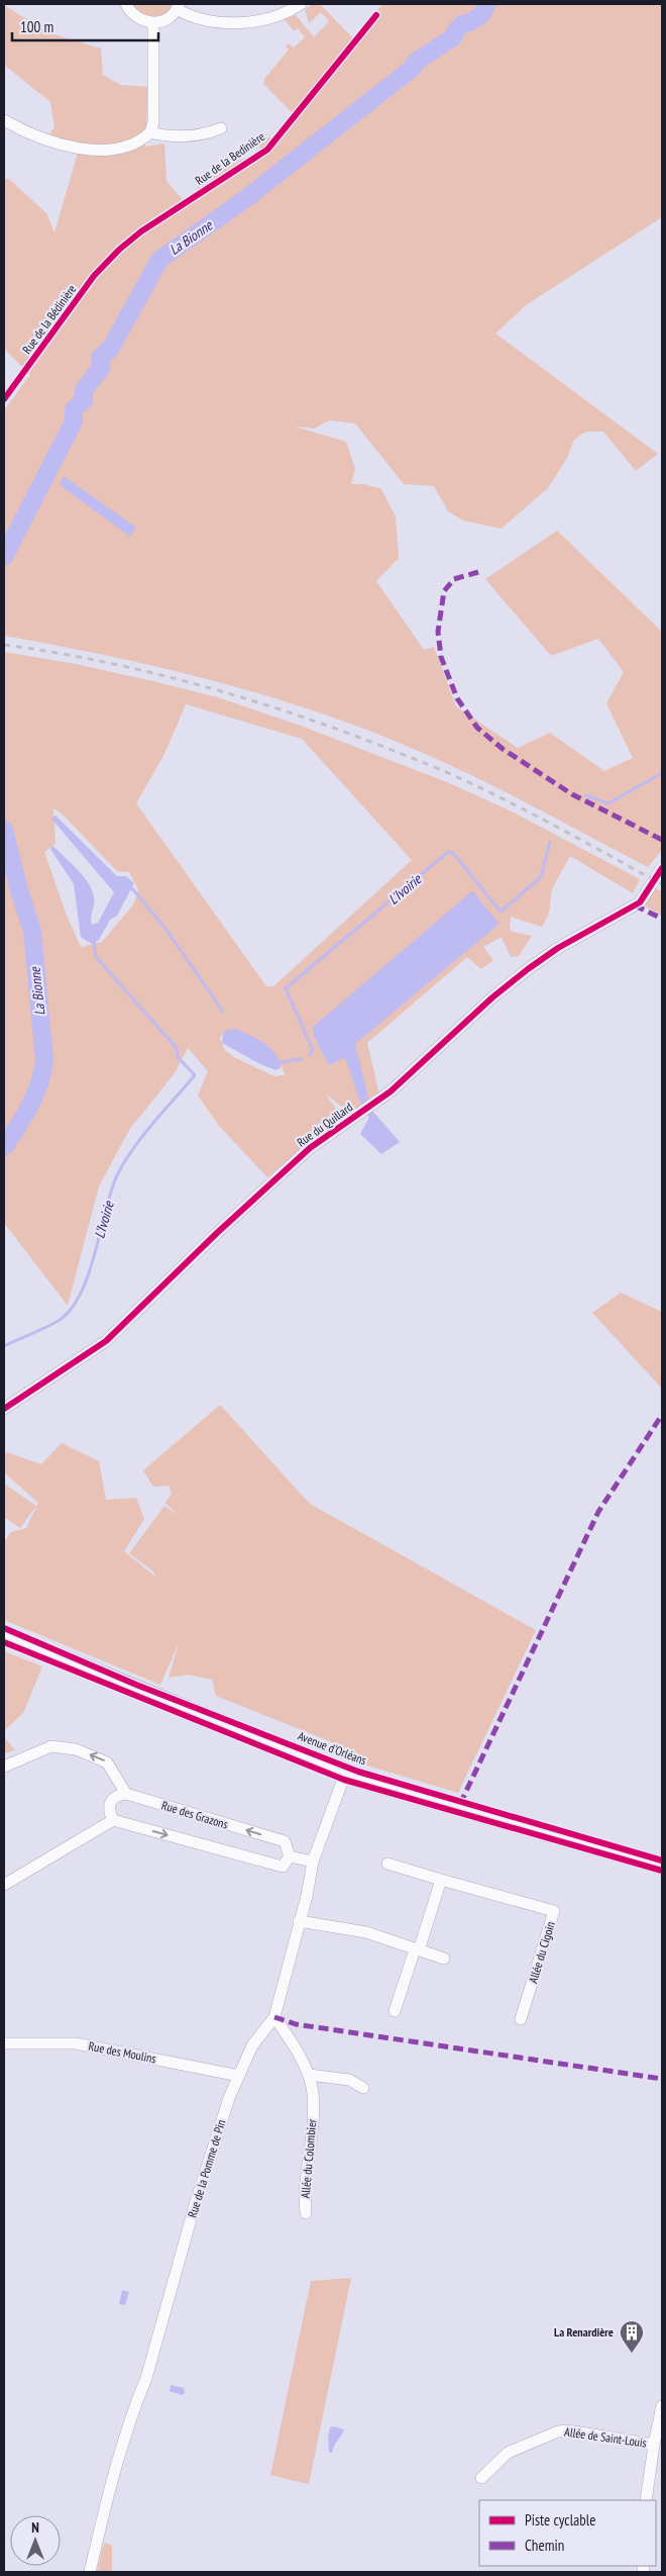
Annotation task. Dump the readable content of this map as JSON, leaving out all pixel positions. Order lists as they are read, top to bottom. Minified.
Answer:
{"streets":{"main road":["Avenue d'Orléans"],"street":["Rue du Quillard","Rue des Grazons","Allée du Cigoin","Rue des Moulins","Allée du Colombier","Rue de la Pomme de Pin","Allée de Saint-Louis"],"cycle path":["Rue de la Bedinière"]},"crossings":[["Avenue d'Orléans","Rue de la Pomme de Pin"],["Rue des Moulins","Rue de la Pomme de Pin"],["Allée du Colombier","Rue de la Pomme de Pin"]],"water":["La Bionne","L'Ivoirie"],"places":{"building":["La Renardière"]},"legend":["Piste cyclable","Chemin"],"scale_bar":"100 m","north":"top"}
